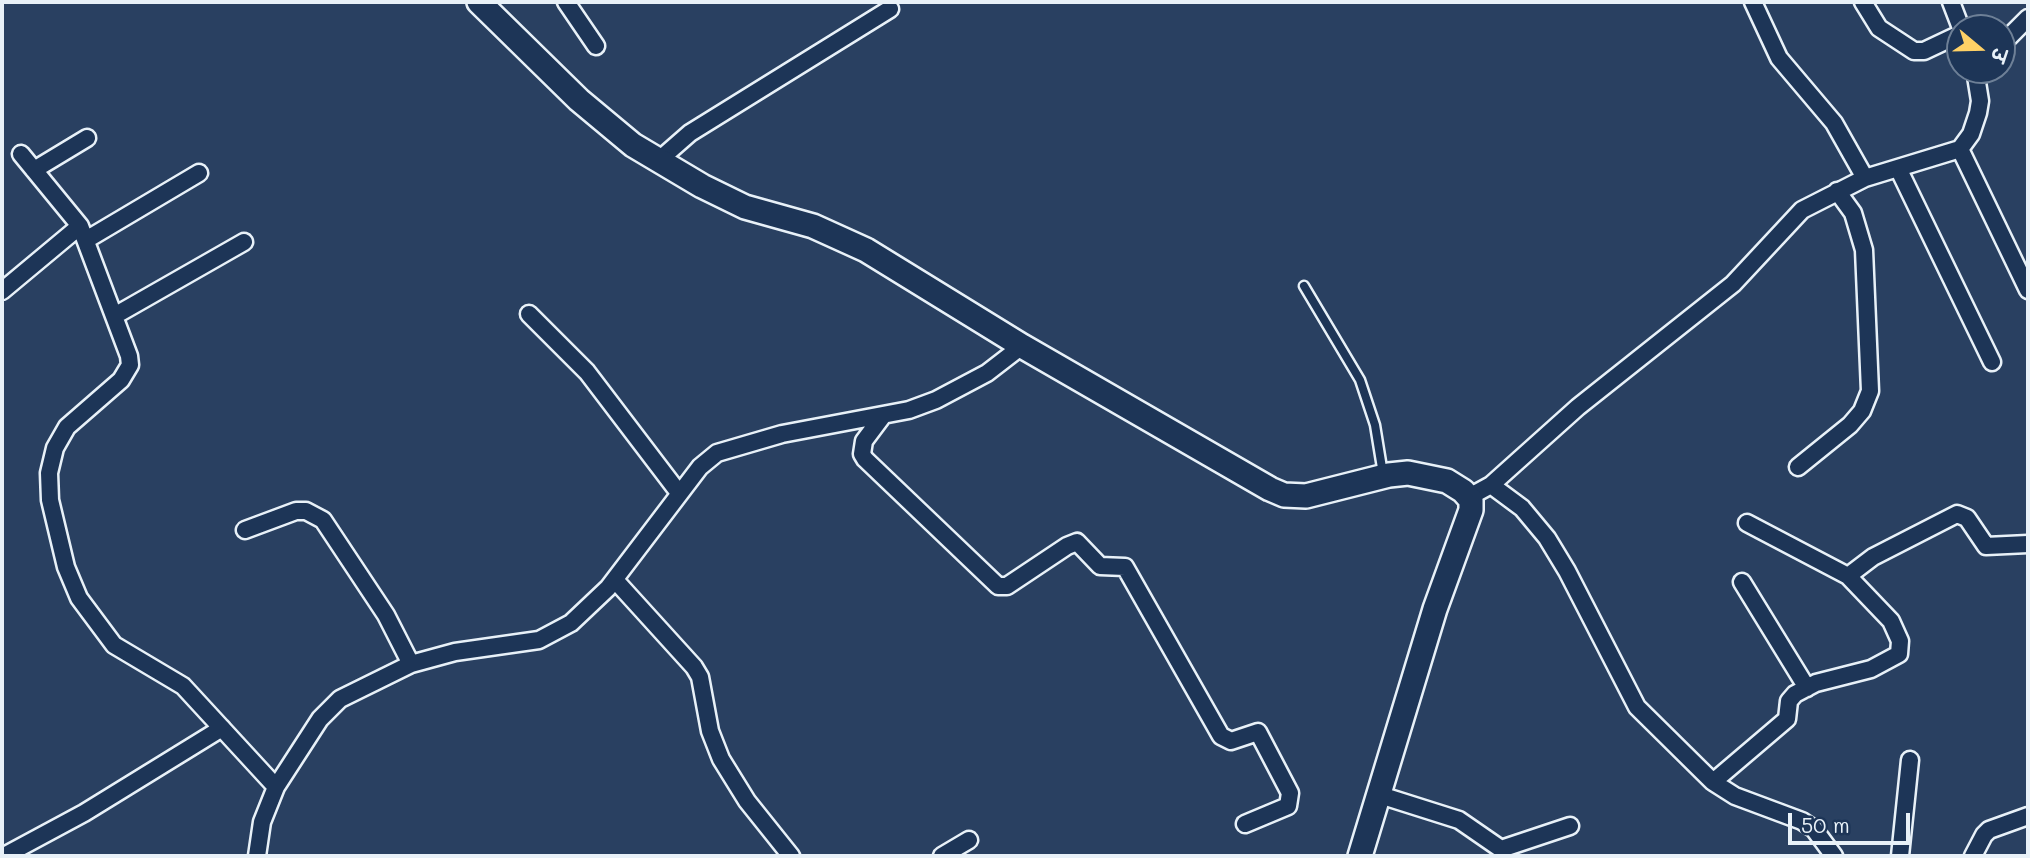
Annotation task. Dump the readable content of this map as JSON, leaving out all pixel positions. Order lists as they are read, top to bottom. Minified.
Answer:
{"scale_bar":"50 m","north":"right"}
